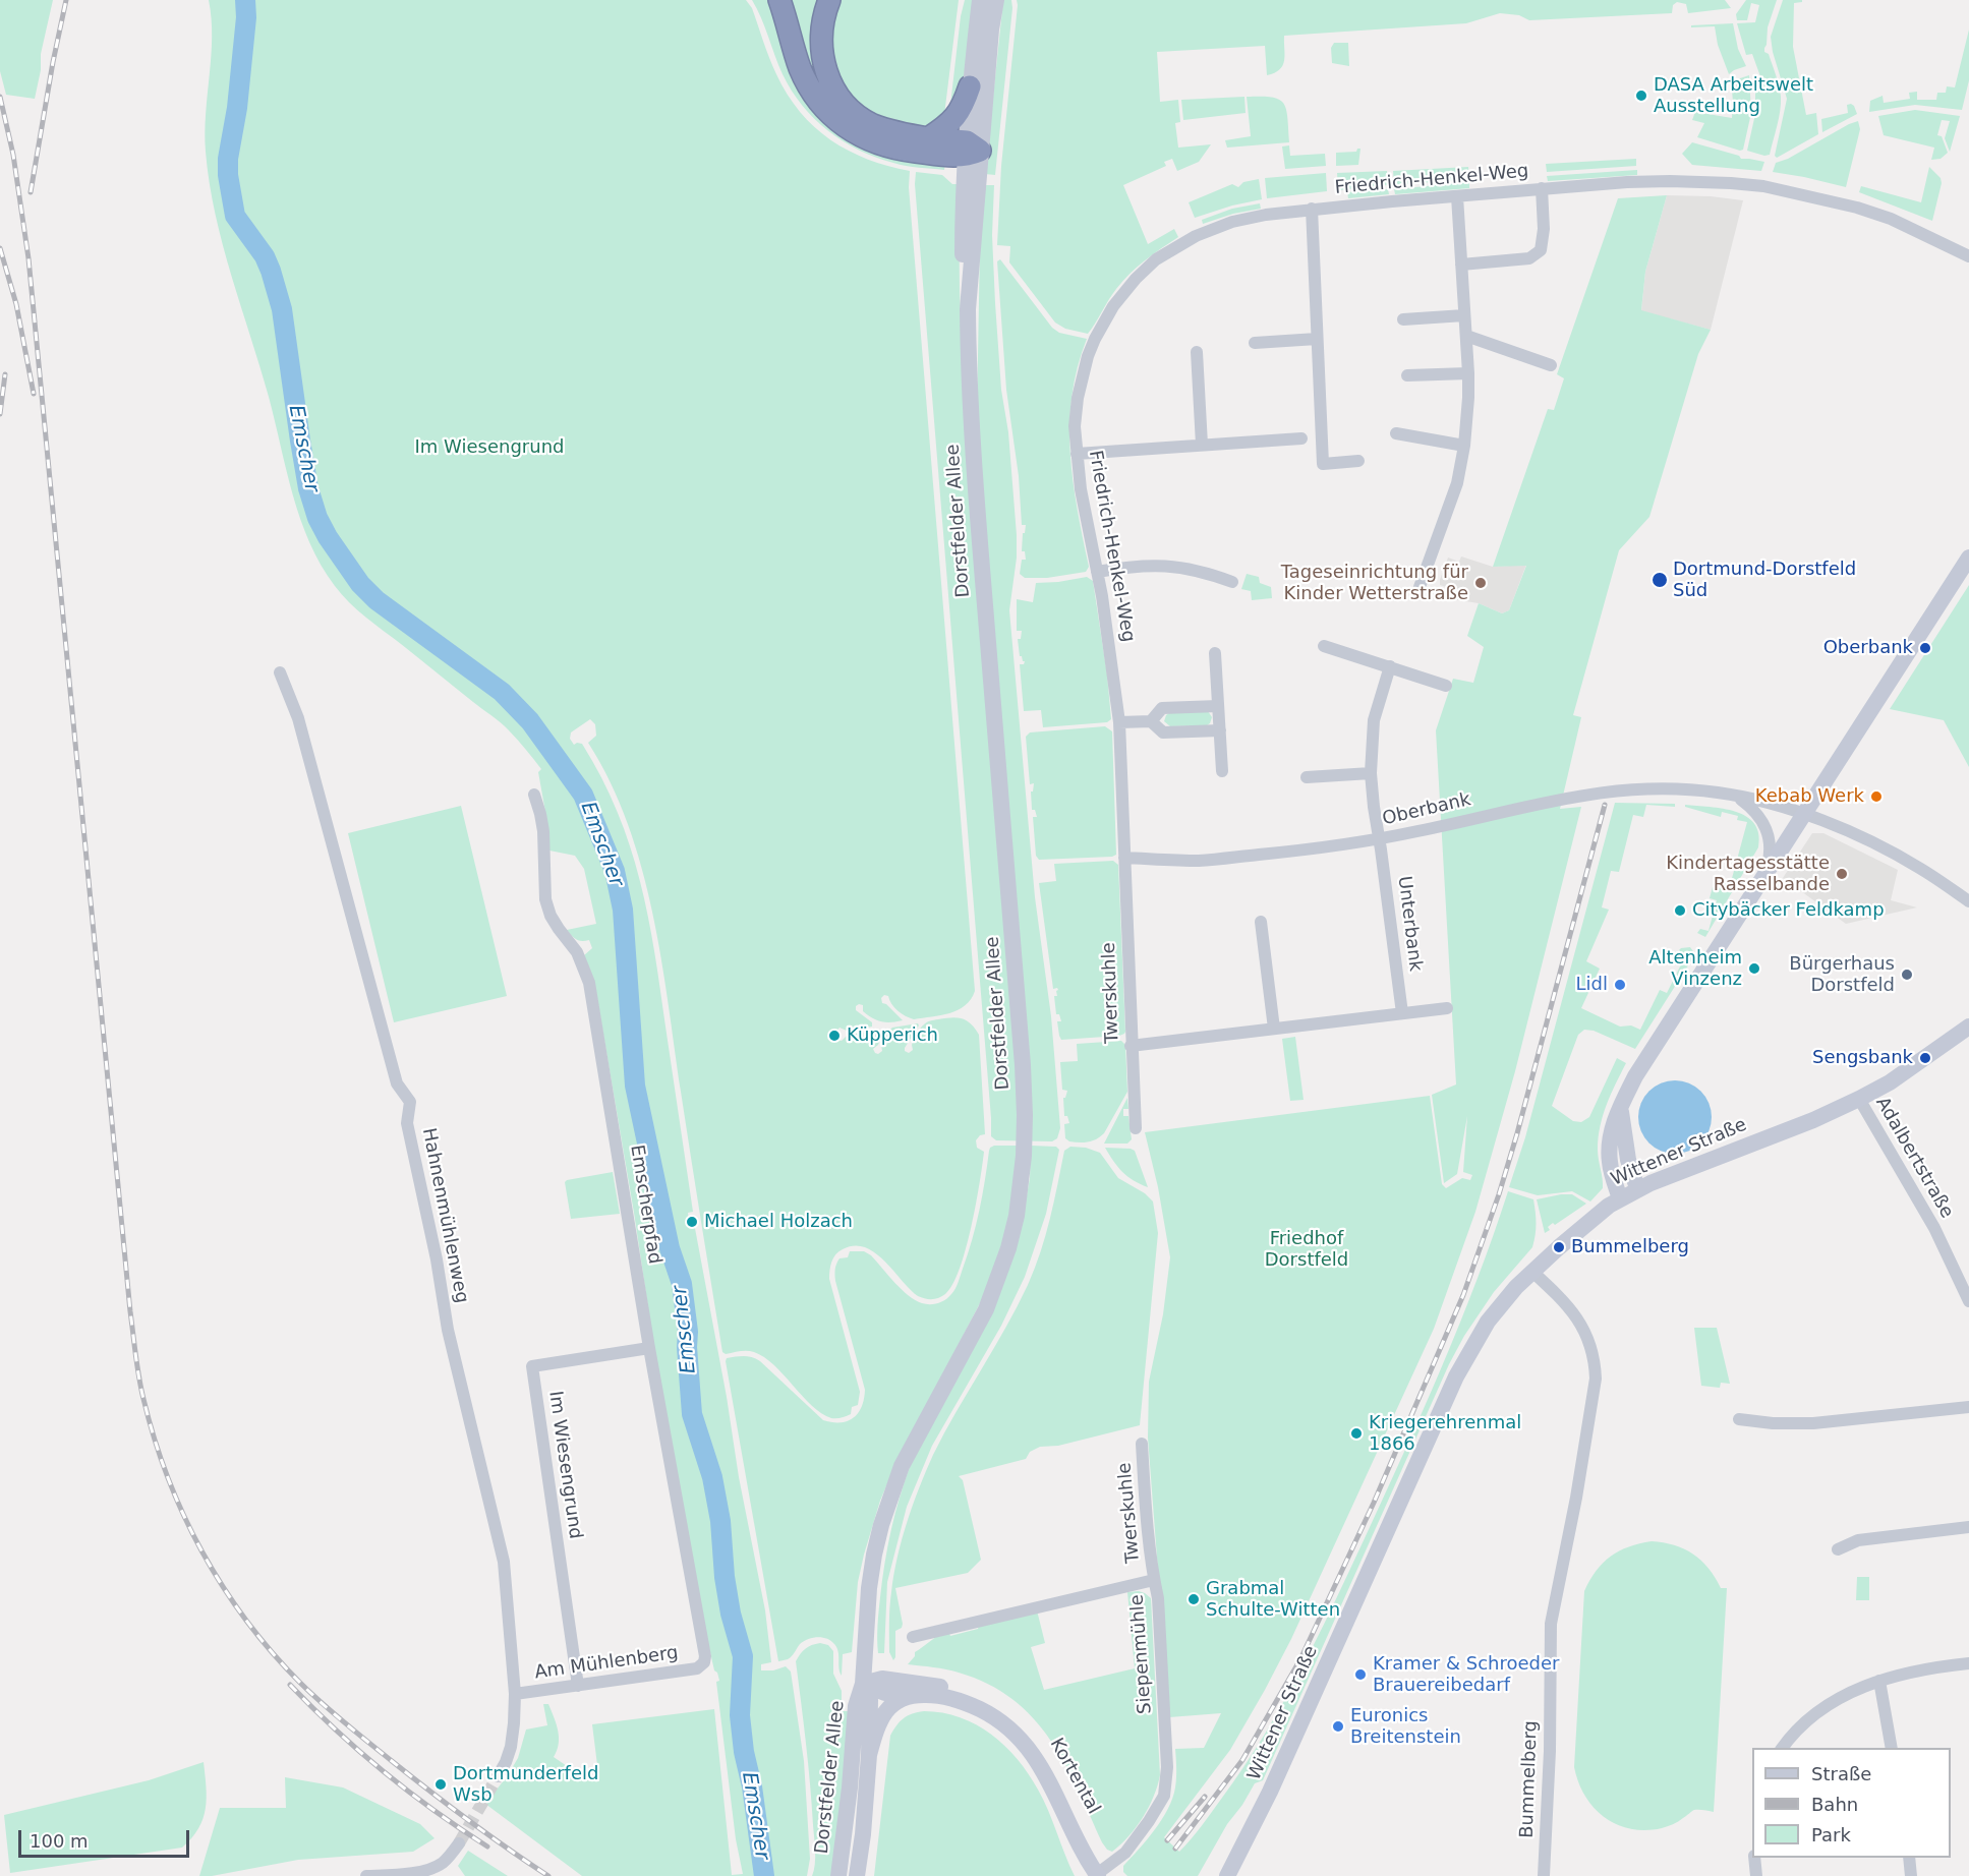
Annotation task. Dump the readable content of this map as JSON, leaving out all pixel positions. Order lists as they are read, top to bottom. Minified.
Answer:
{"streets":{"main road":["Dorstfelder Allee","Wittener Straße","Kortental"],"street":["Friedrich-Henkel-Weg","Oberbank","Unterbank","Twerskuhle","Adalbertstraße","Emscherpfad","Hahnenmühlenweg","Im Wiesengrund","Siepenmühle","Am Mühlenberg","Bummelberg"]},"crossings":[["Friedrich-Henkel-Weg","Oberbank"],["Friedrich-Henkel-Weg","Twerskuhle"],["Dorstfelder Allee","Kortental"],["Oberbank","Unterbank"],["Oberbank","Twerskuhle"],["Twerskuhle","Siepenmühle"],["Wittener Straße","Adalbertstraße"],["Wittener Straße","Bummelberg"],["Emscherpfad","Im Wiesengrund"],["Emscherpfad","Am Mühlenberg"],["Hahnenmühlenweg","Am Mühlenberg"],["Im Wiesengrund","Am Mühlenberg"],["Siepenmühle","Kortental"]],"water":["Emscher"],"parks":["Im Wiesengrund","Friedhof Dorstfeld"],"places":["DASA Arbeitswelt Ausstellung","Dortmund-Dorstfeld Süd","Tageseinrichtung für Kinder Wetterstraße","Oberbank","Kebab Werk","Kindertagesstätte Rasselbande","Citybäcker Feldkamp","Altenheim Vinzenz","Bürgerhaus Dorstfeld","Lidl","Küpperich","Sengsbank","Michael Holzach","Bummelberg","Kriegerehrenmal 1866","Grabmal Schulte-Witten","Kramer & Schroeder Brauereibedarf","Euronics Breitenstein","Dortmunderfeld Wsb"],"legend":["Straße","Bahn","Park"],"scale_bar":"100 m"}
